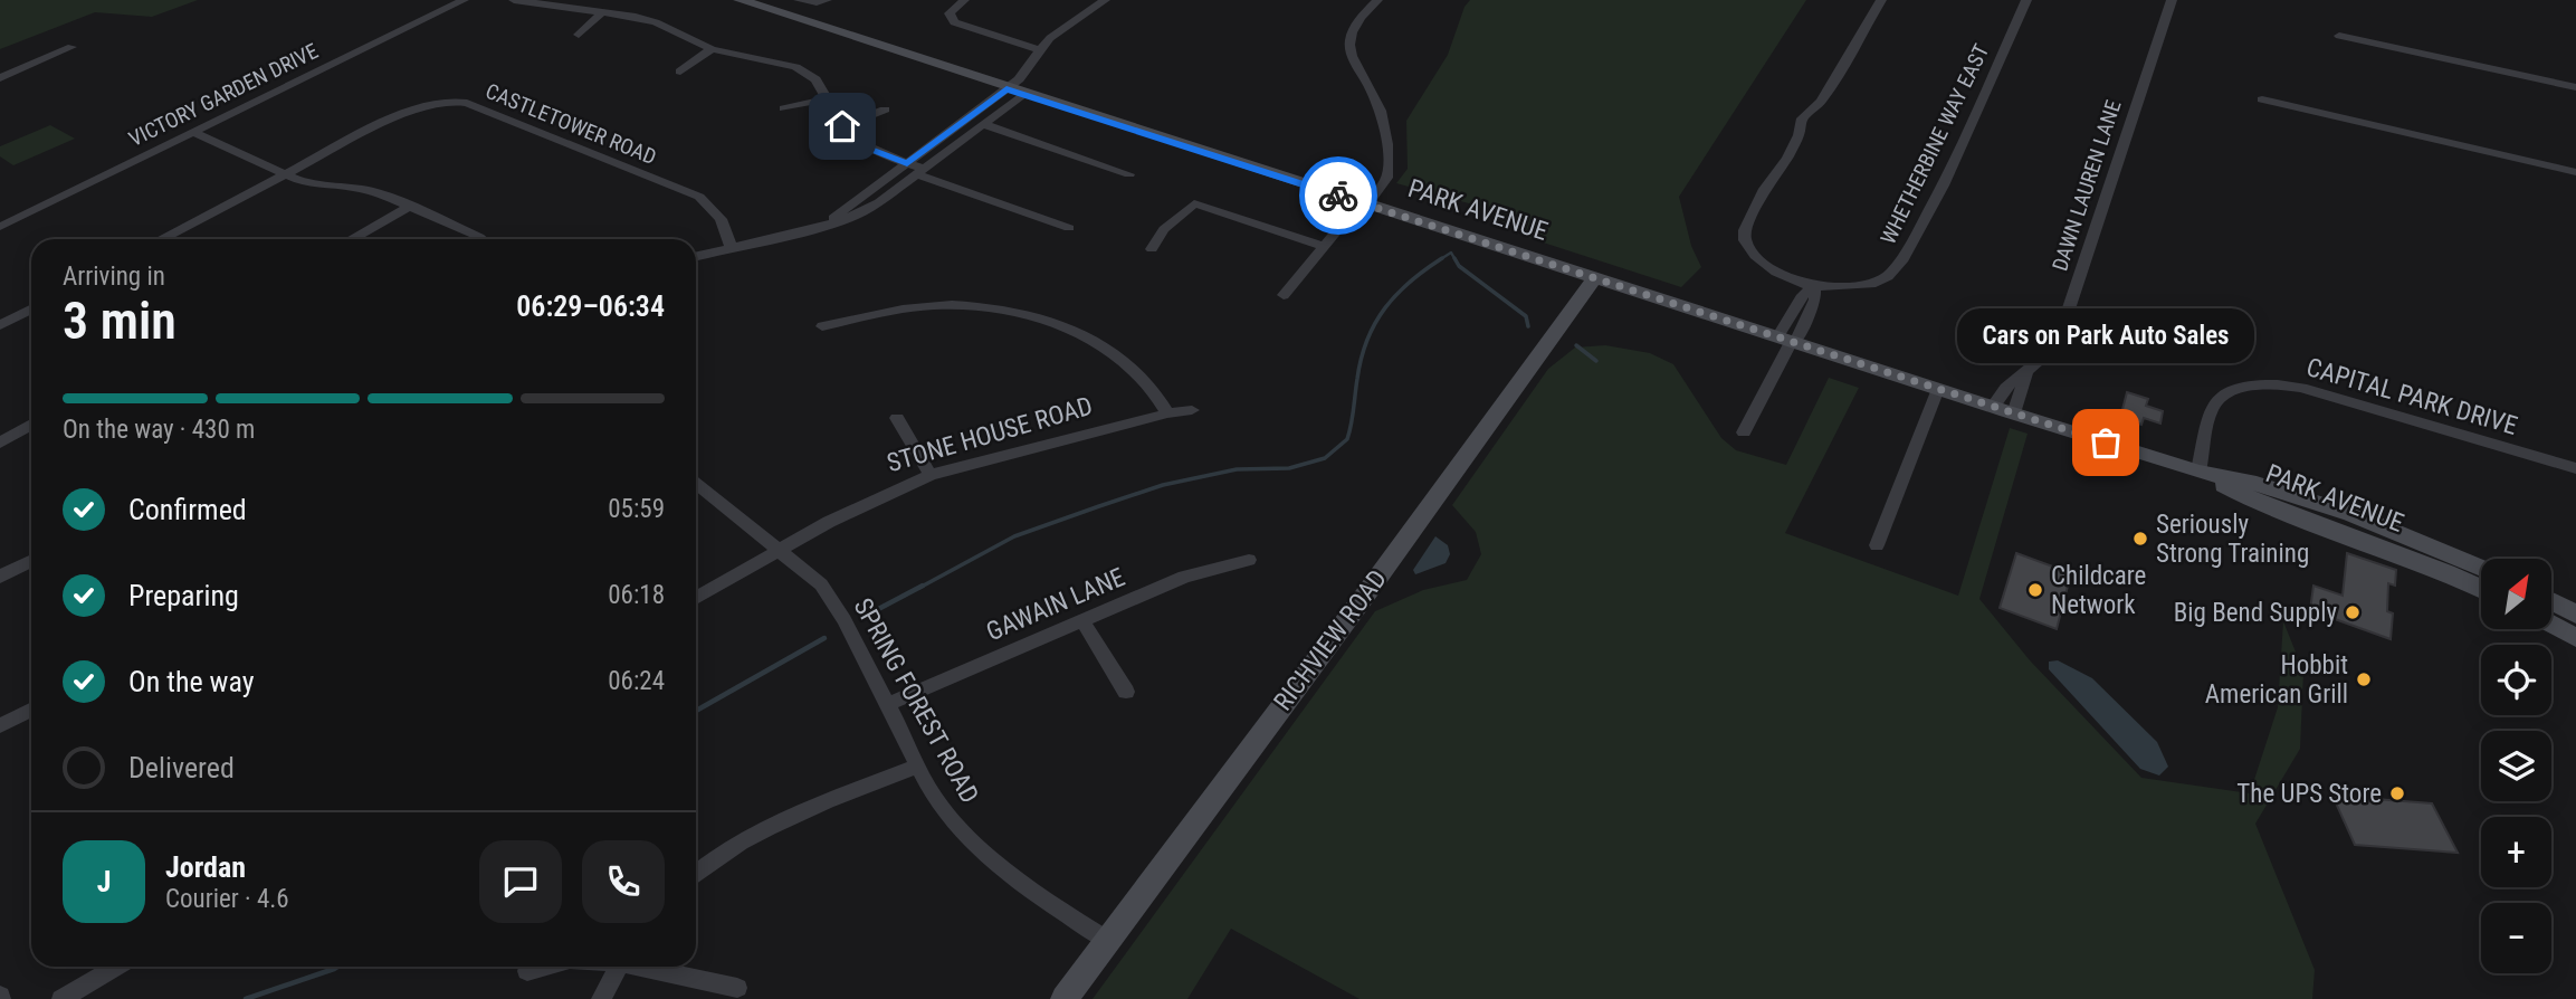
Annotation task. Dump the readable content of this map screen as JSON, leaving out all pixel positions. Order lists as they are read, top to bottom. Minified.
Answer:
{"streets":{"main road":["PARK AVENUE","RICHVIEW ROAD"],"street":["VICTORY GARDEN DRIVE","CASTLETOWER ROAD","WHETHERBINE WAY EAST","DAWN LAUREN LANE","CAPITAL PARK DRIVE","STONE HOUSE ROAD","GAWAIN LANE","SPRING FOREST ROAD"]},"crossings":[["DAWN LAUREN LANE","PARK AVENUE"],["PARK AVENUE","CAPITAL PARK DRIVE"],["PARK AVENUE","RICHVIEW ROAD"],["STONE HOUSE ROAD","SPRING FOREST ROAD"],["GAWAIN LANE","SPRING FOREST ROAD"],["RICHVIEW ROAD","SPRING FOREST ROAD"]],"places":["Cars on Park Auto Sales","Seriously Strong Training","Childcare Network","Big Bend Supply","Hobbit American Grill","The UPS Store"],"north":"top right","page":{"heading":["3 min","Arriving in","06:29–06:34"],"panel":["Jordan","Courier · 4.6"],"bubble":"Cars on Park Auto Sales","bar":"On the way · 430 m","list":[["Confirmed","05:59"],["Preparing","06:18"],["On the way","06:24"],"Delivered"],"map_buttons":["+","−"],"round":"J"}}
